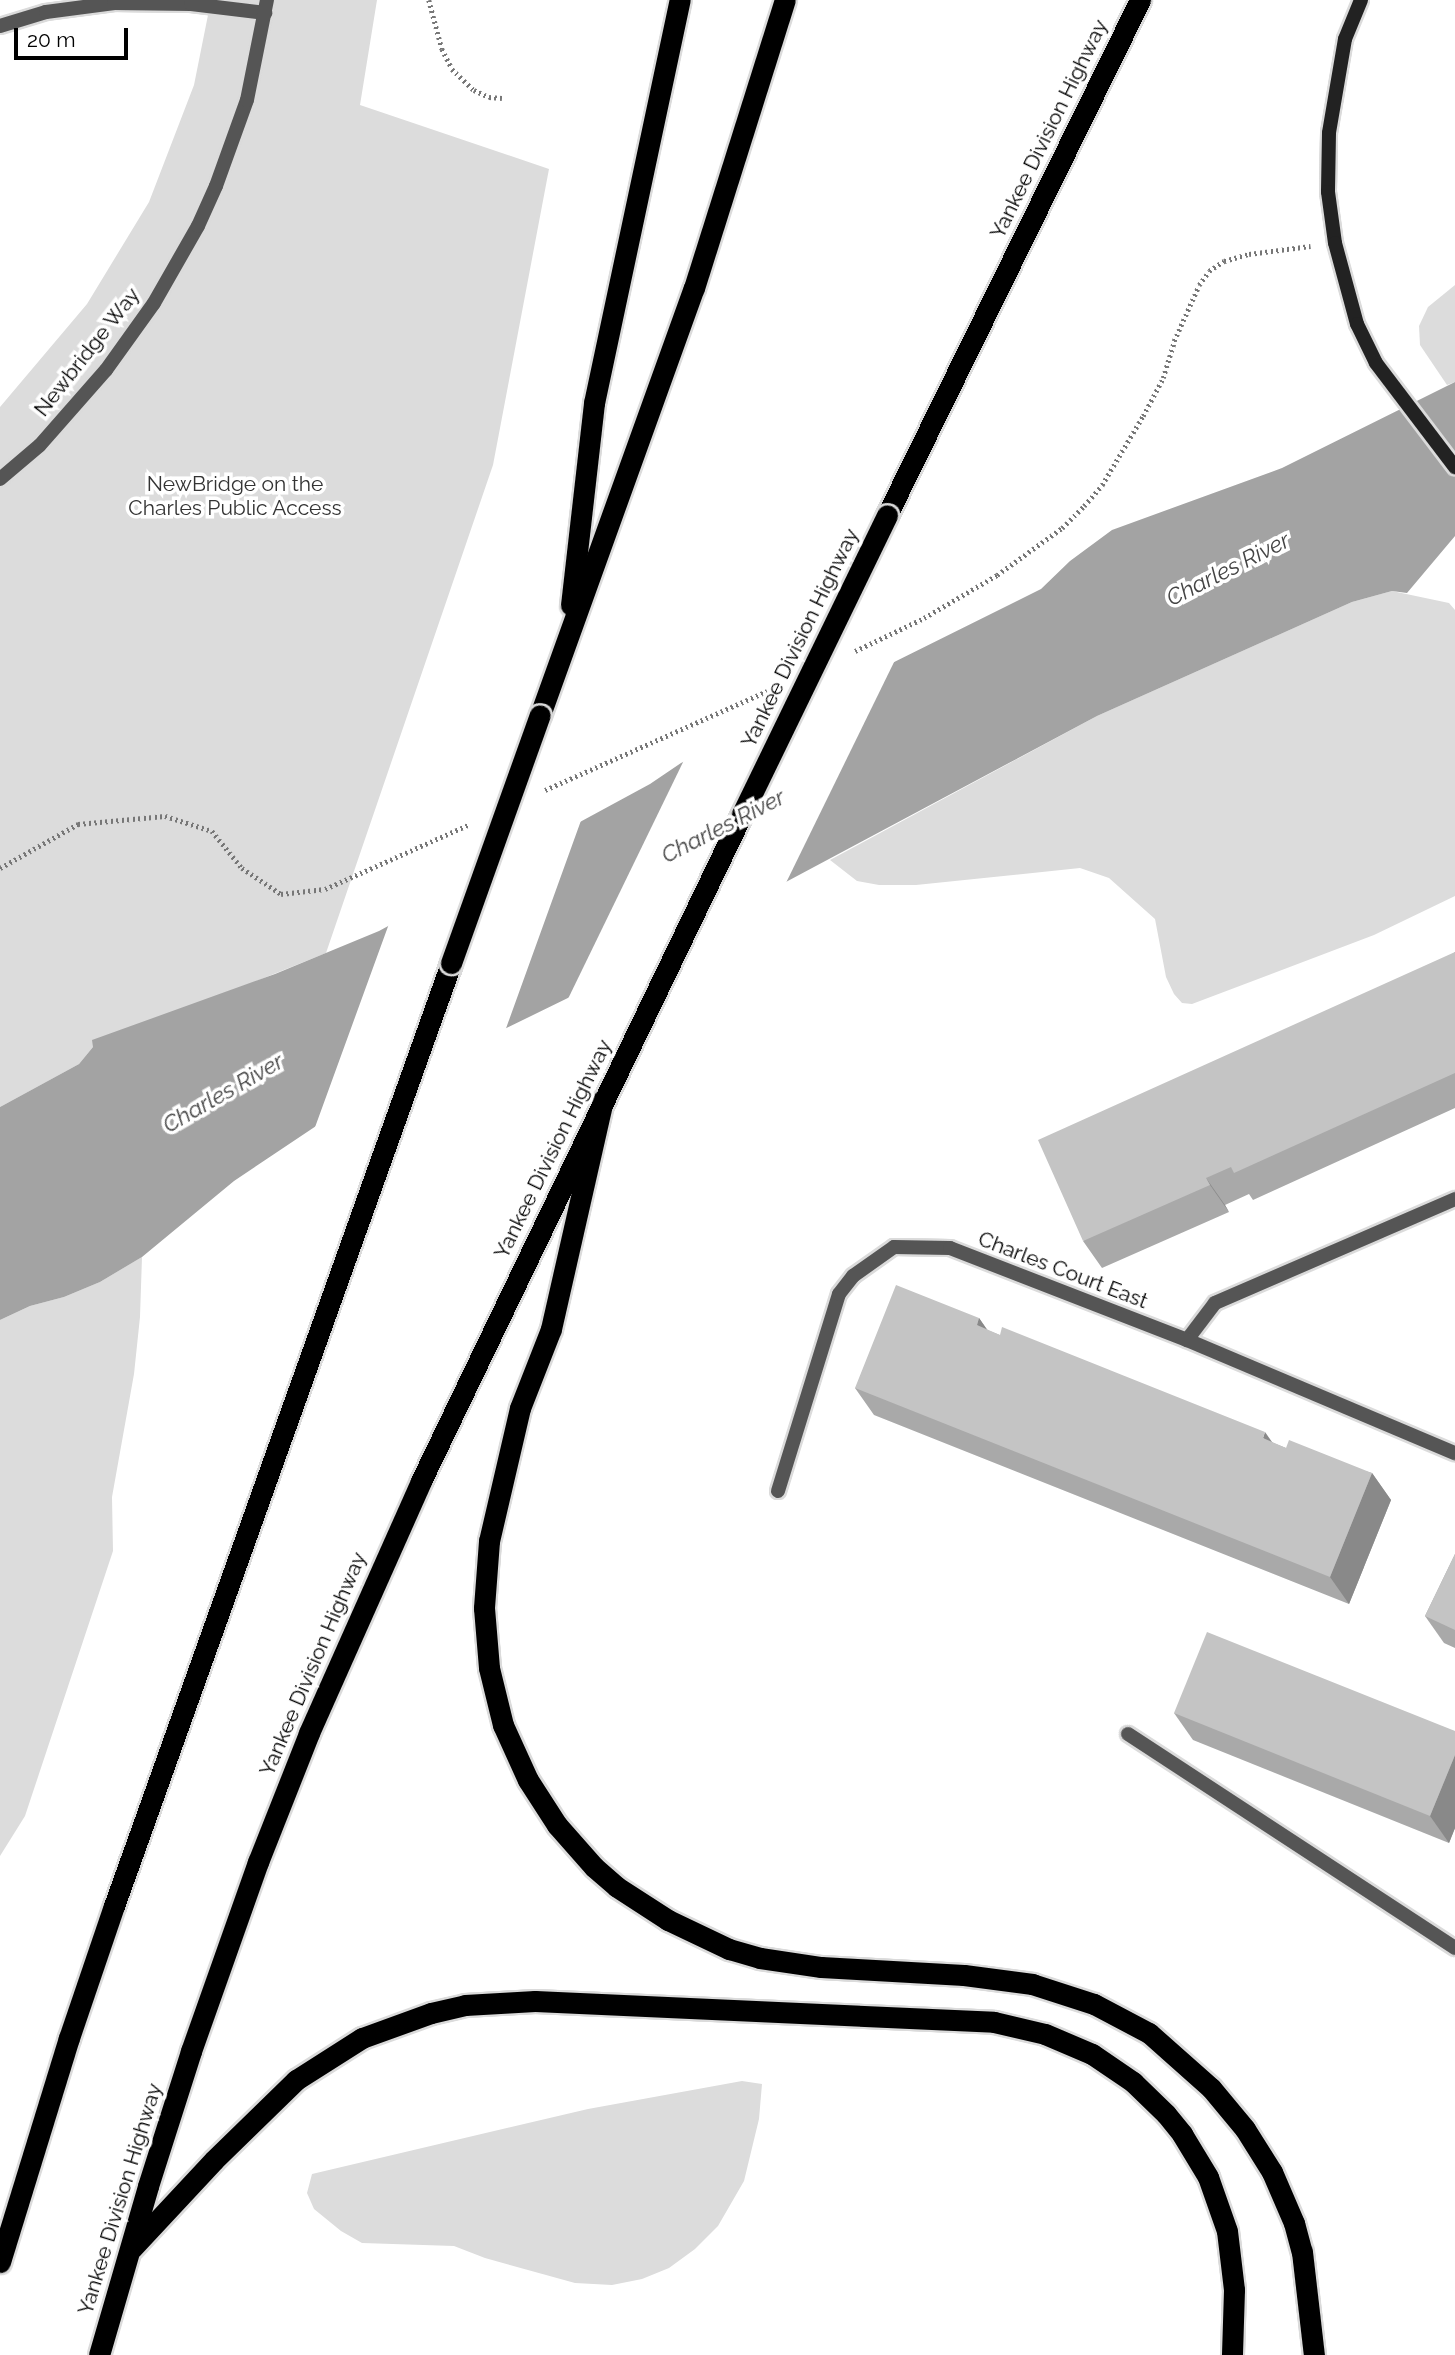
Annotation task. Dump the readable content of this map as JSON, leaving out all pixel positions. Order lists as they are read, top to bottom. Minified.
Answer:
{"streets":{"highway":["Yankee Division Highway"],"street":["Newbridge Way","Charles Court East"]},"water":["Charles River"],"parks":["NewBridge on the Charles Public Access"],"scale_bar":"20 m"}
